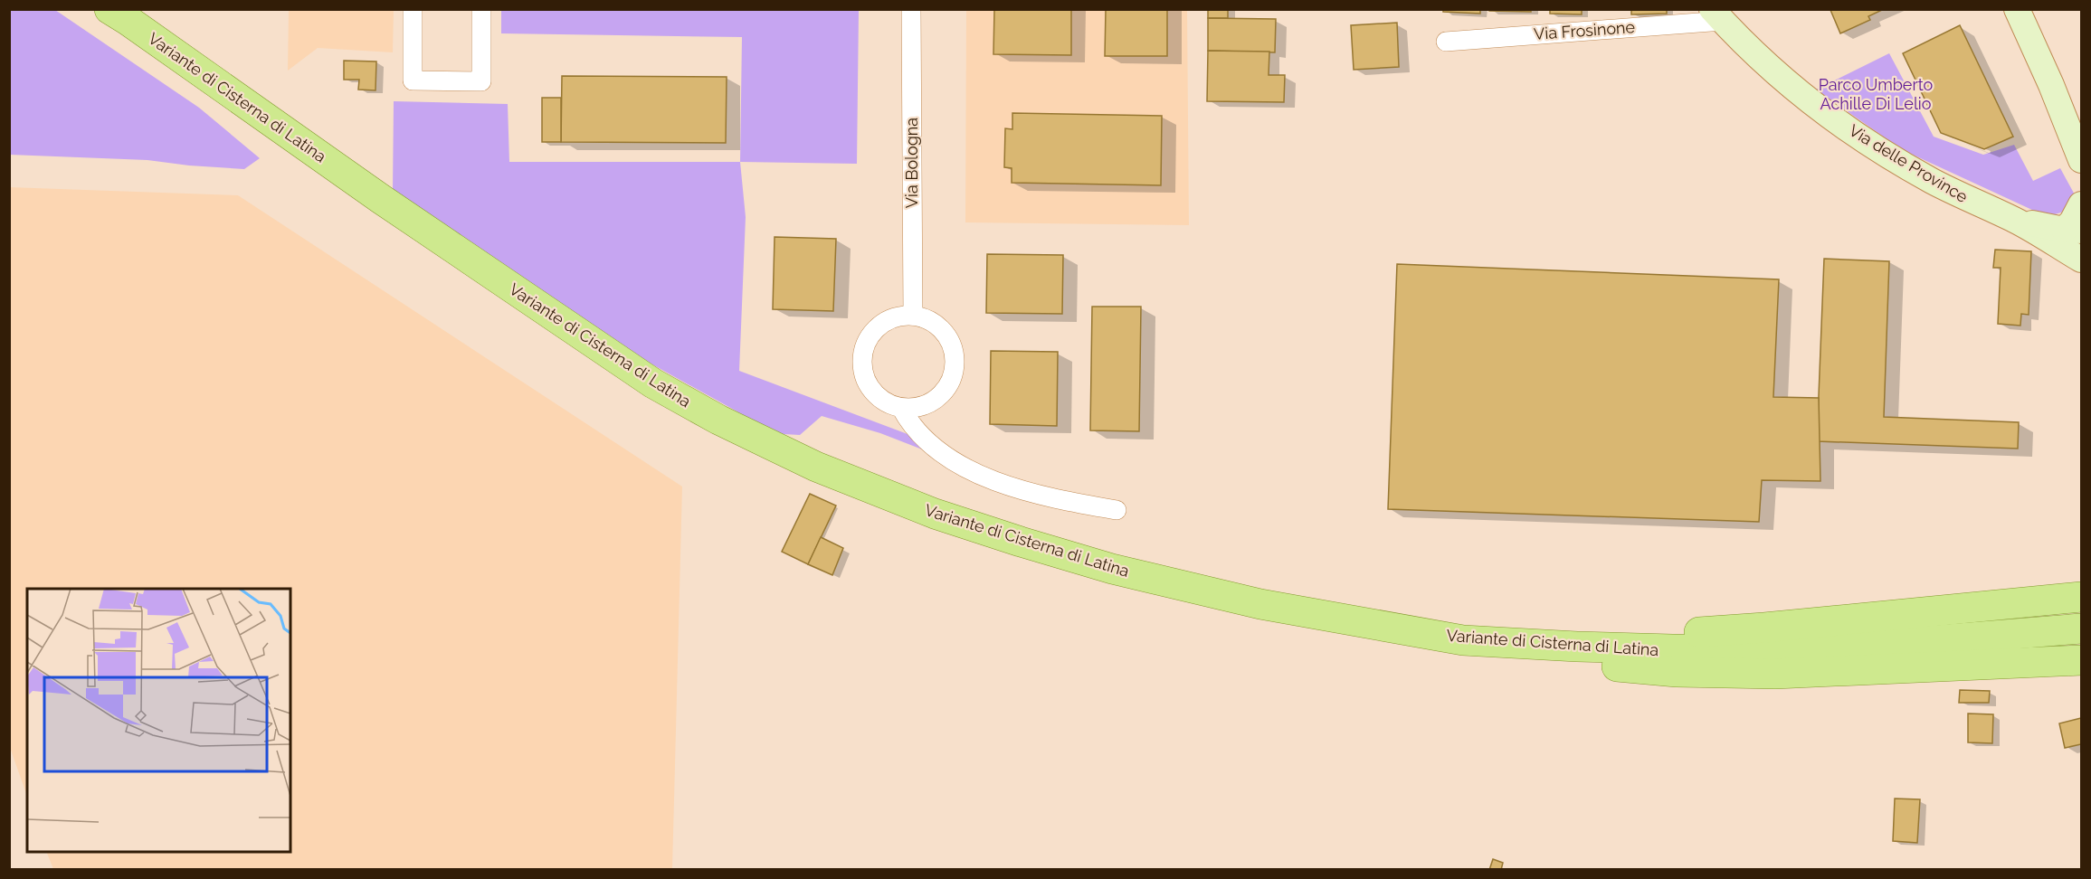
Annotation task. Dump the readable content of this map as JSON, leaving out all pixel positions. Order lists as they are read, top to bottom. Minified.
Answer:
{"streets":{"main road":["Variante di Cisterna di Latina","Via delle Province"],"street":["Via Frosinone","Via Bologna"]},"crossings":[["Via Frosinone","Via delle Province"]],"parks":["Parco Umberto Achille Di Lelio"]}
